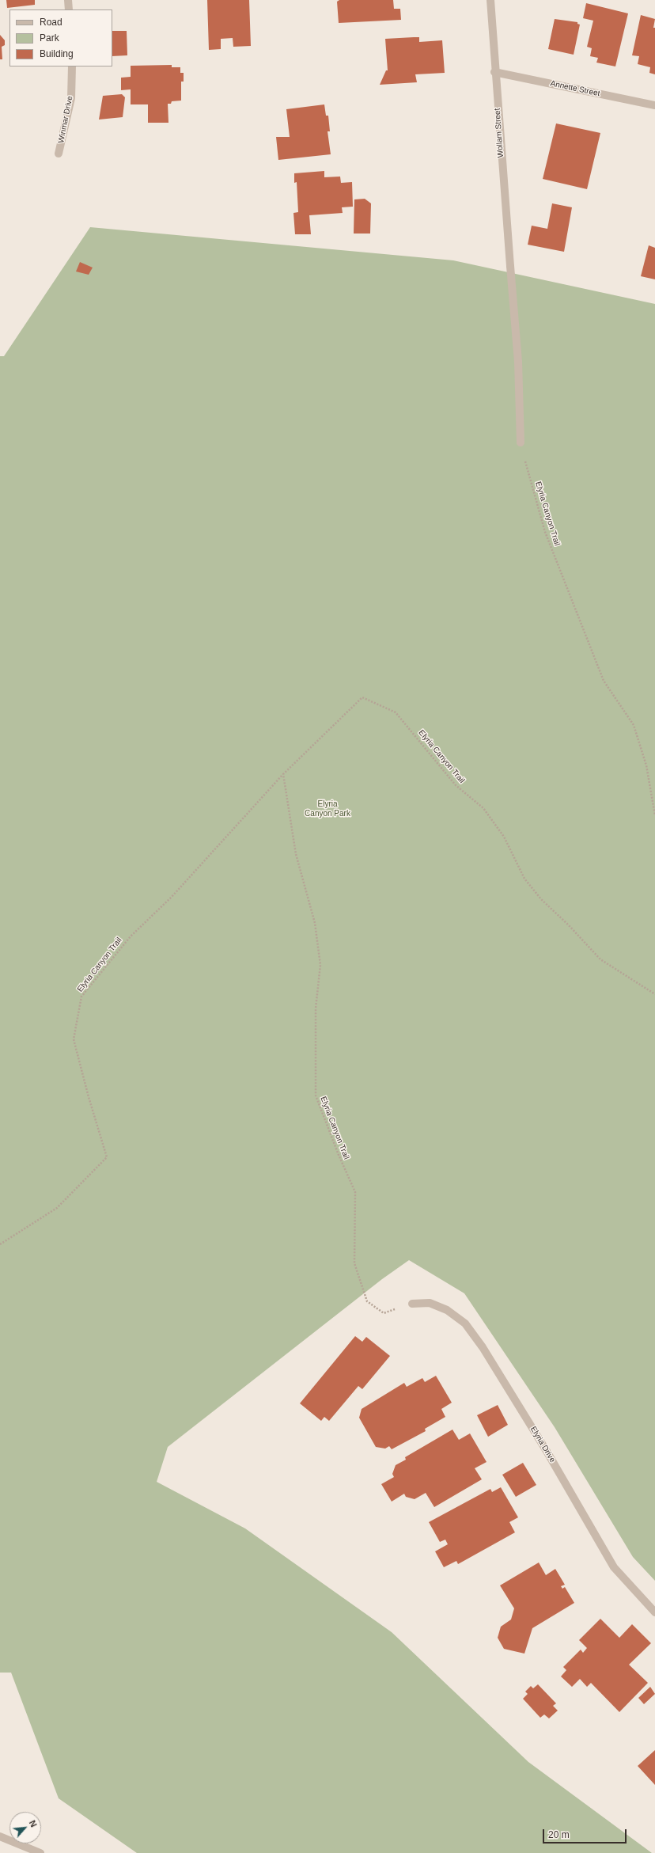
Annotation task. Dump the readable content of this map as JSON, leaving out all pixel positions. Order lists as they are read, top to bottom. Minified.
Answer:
{"streets":{"street":["Annette Street","Winmar Drive","Wollam Street","Elyria Drive"],"path":["Elyria Canyon Trail"]},"crossings":[["Annette Street","Wollam Street"],["Wollam Street","Elyria Canyon Trail"],["Elyria Canyon Trail","Elyria Drive"]],"parks":["Elyria Canyon Park"],"legend":["Road","Park","Building"],"scale_bar":"20 m","north":"top right"}
